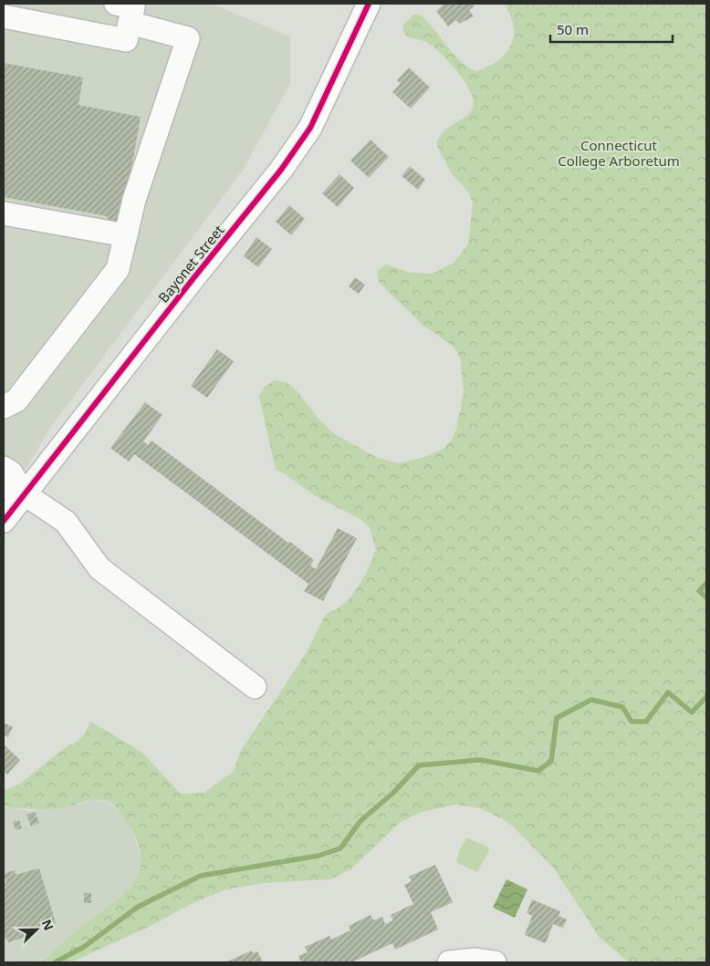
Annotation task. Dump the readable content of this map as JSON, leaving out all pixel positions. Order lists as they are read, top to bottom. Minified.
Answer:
{"streets":{"street":["Bayonet Street"]},"parks":["Connecticut College Arboretum"],"scale_bar":"50 m","north":"top right"}
